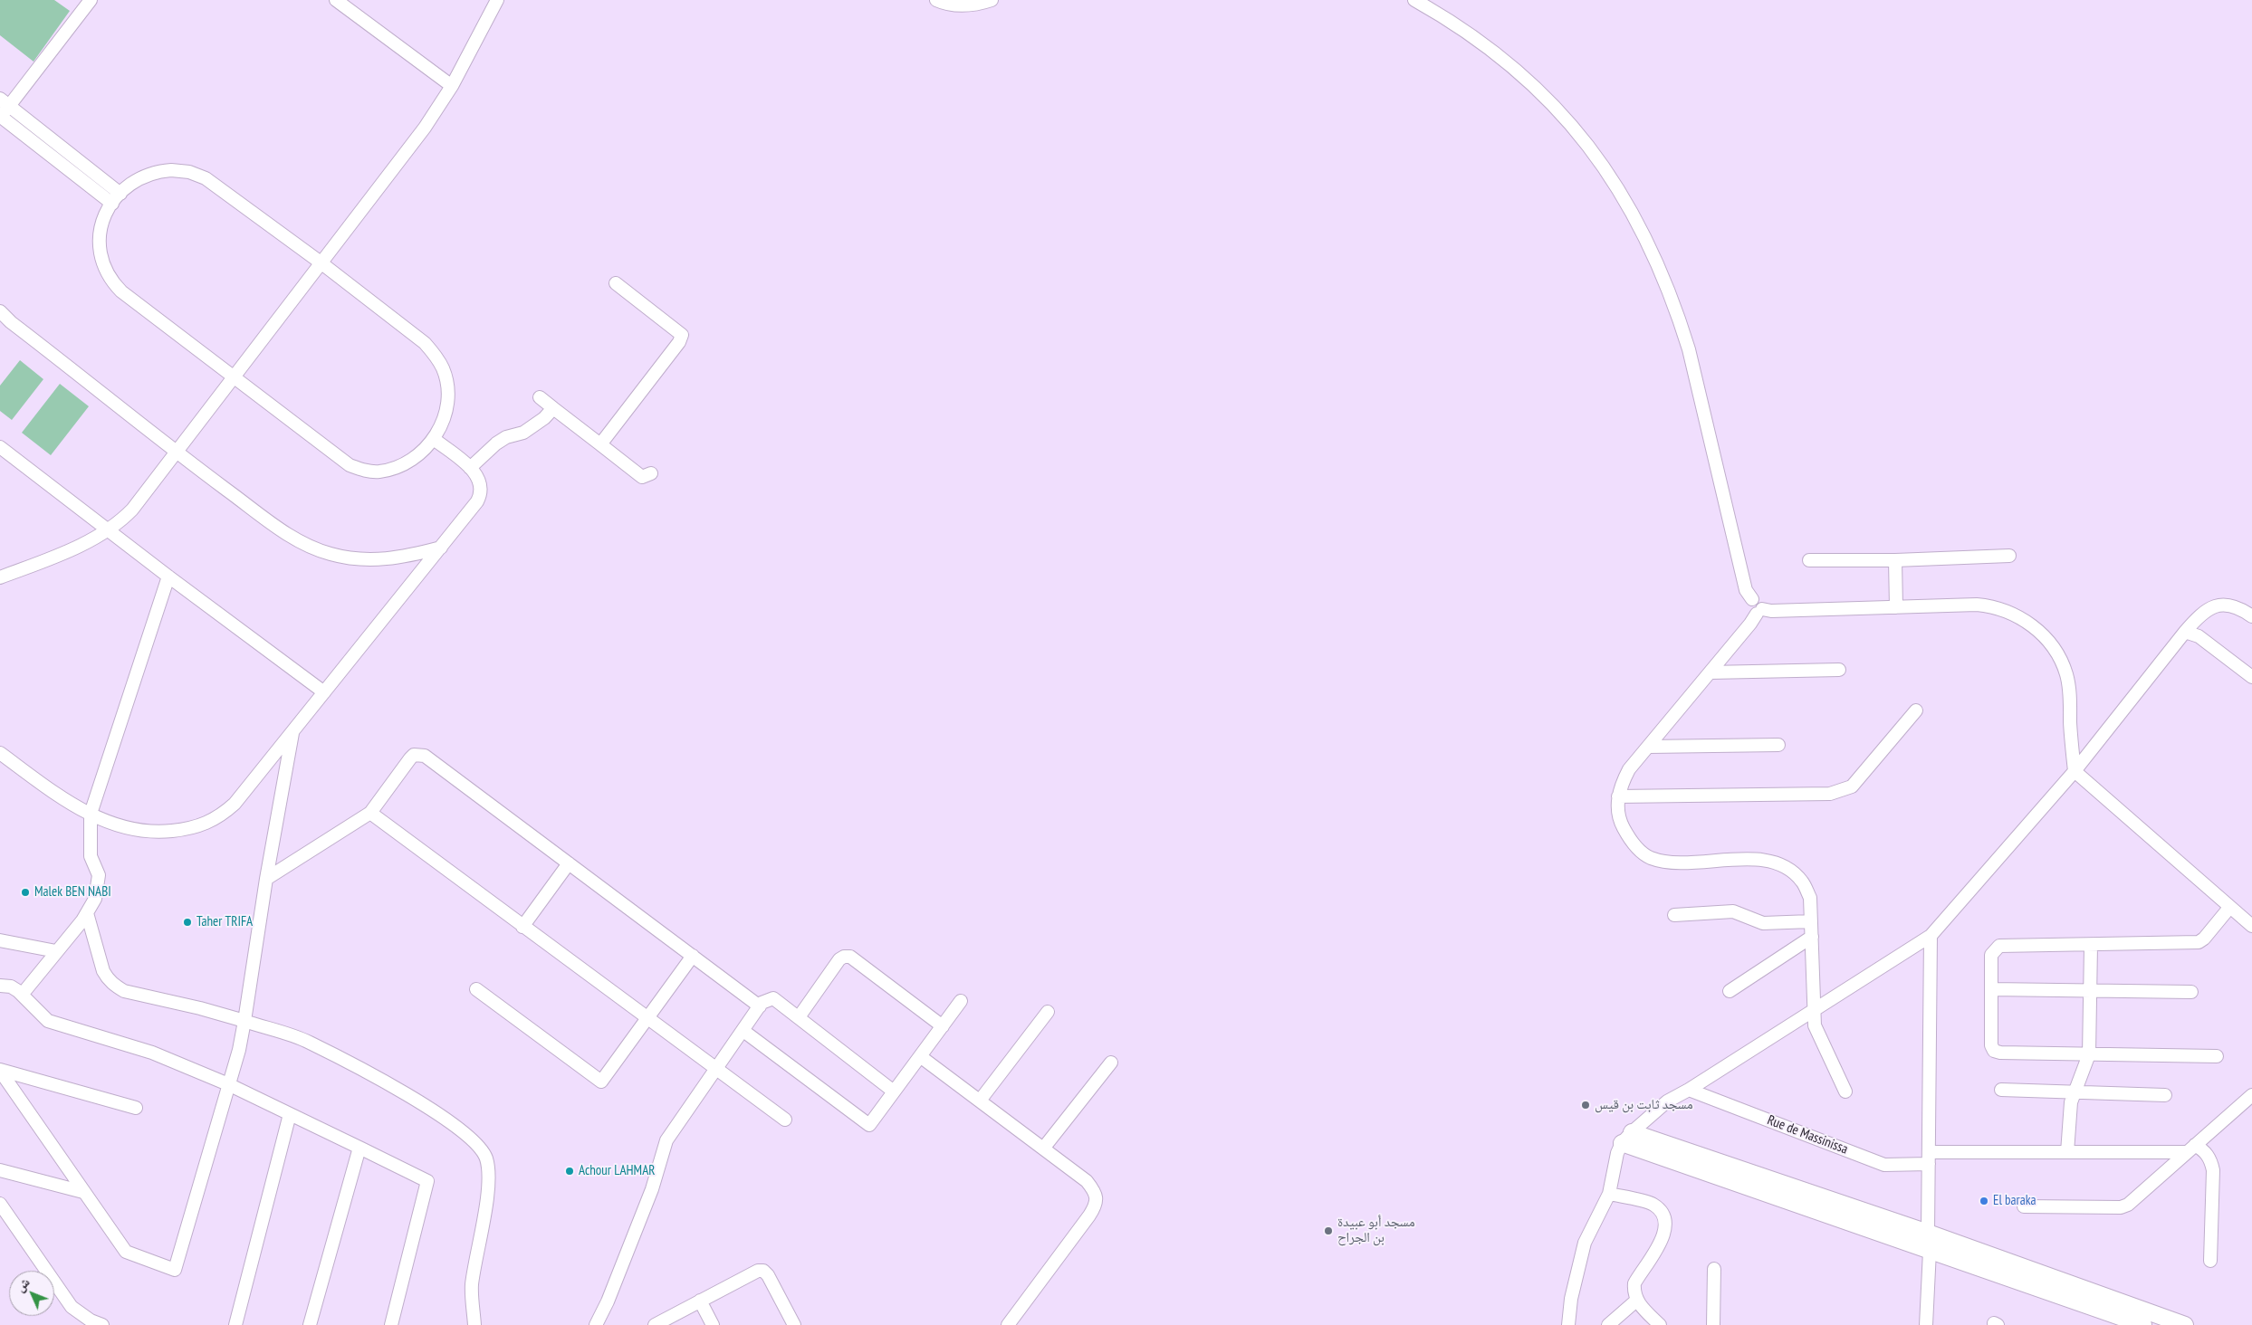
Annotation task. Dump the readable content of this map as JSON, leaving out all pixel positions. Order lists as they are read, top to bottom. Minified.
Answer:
{"streets":{"street":["Rue de Massinissa"]},"places":["Malek BEN NABI","Taher TRIFA","مسجد ثابت بن قيس","Achour LAHMAR","El baraka","مسجد أبو عبيدة بن الجراح"],"north":"top left"}
